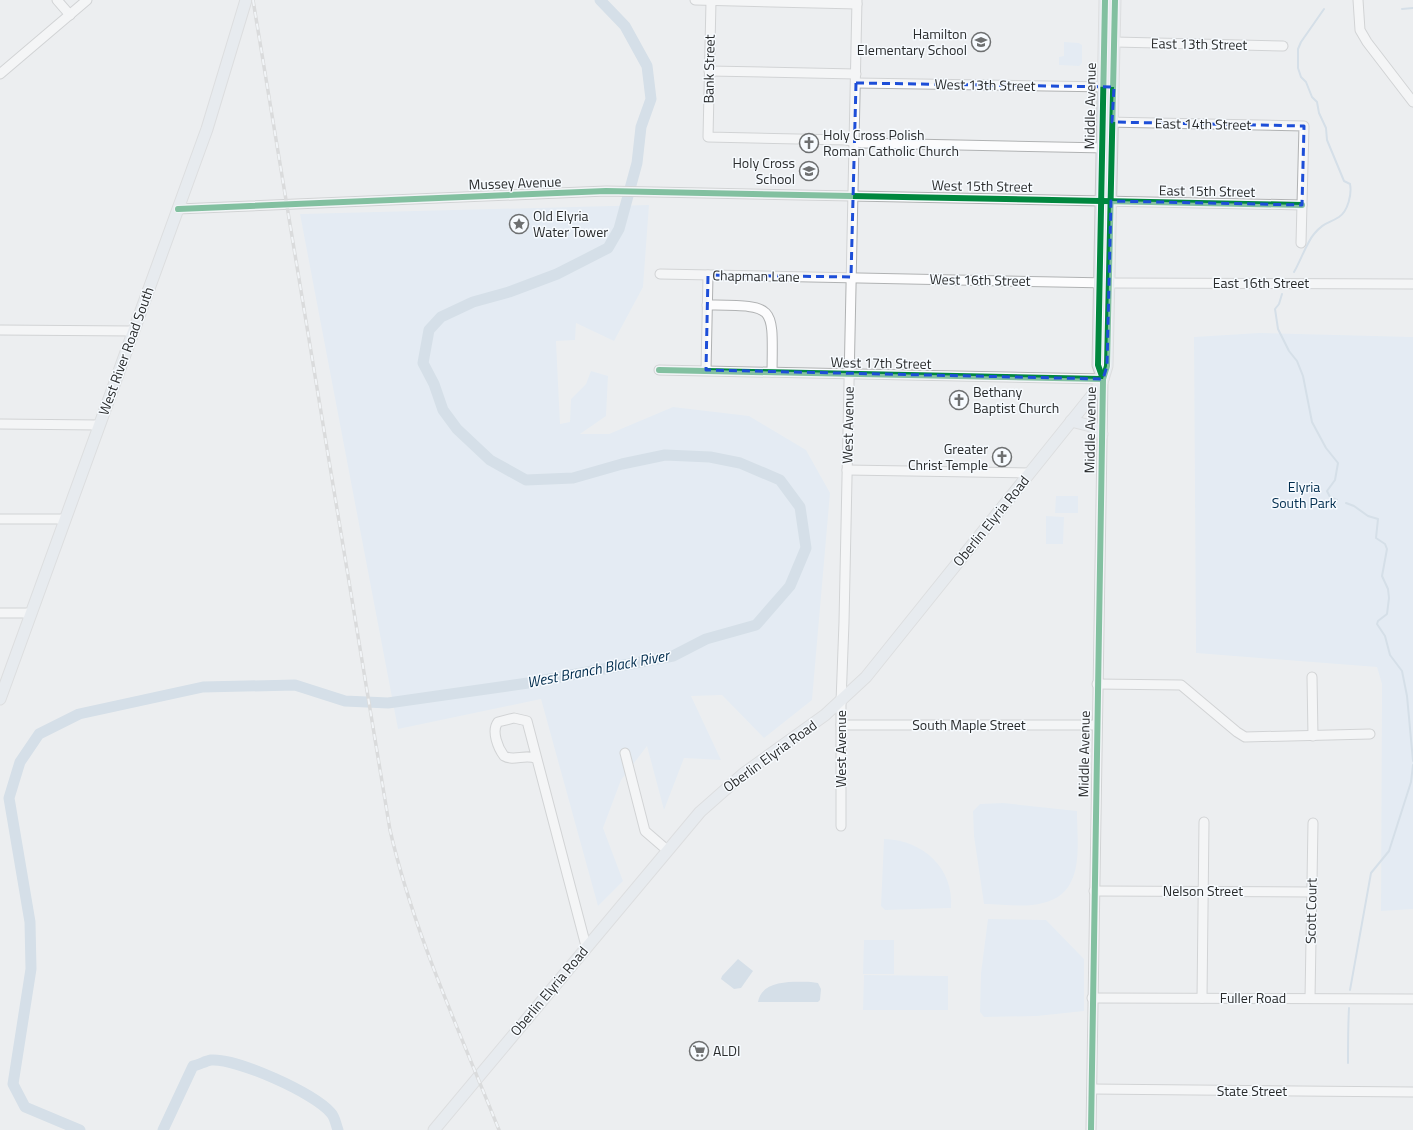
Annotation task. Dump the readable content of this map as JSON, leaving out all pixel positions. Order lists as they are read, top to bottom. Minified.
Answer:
{"streets":{"main road":["Middle Avenue","West River Road South","Oberlin Elyria Road"],"street":["East 13th Street","Bank Street","West 13th Street","East 14th Street","Mussey Avenue","West 15th Street","East 15th Street","Chapman Lane","West 16th Street","East 16th Street","West 17th Street","West Avenue","South Maple Street","Nelson Street","Scott Court","Fuller Road","State Street"]},"crossings":[["East 13th Street","Middle Avenue"],["Bank Street","West 13th Street"],["Bank Street","West Avenue"],["West 13th Street","Middle Avenue"],["West 13th Street","West Avenue"],["Middle Avenue","East 14th Street"],["Middle Avenue","West 15th Street"],["Middle Avenue","East 15th Street"],["Middle Avenue","West 16th Street"],["Middle Avenue","East 16th Street"],["Middle Avenue","West 17th Street"],["Middle Avenue","Oberlin Elyria Road"],["Middle Avenue","South Maple Street"],["Middle Avenue","Nelson Street"],["Middle Avenue","Fuller Road"],["Middle Avenue","State Street"],["East 14th Street","East 15th Street"],["Mussey Avenue","West 15th Street"],["Mussey Avenue","West River Road South"],["Mussey Avenue","West Avenue"],["West 15th Street","East 15th Street"],["West 15th Street","West Avenue"],["Chapman Lane","West 16th Street"],["Chapman Lane","West Avenue"],["West 16th Street","East 16th Street"],["West 16th Street","West Avenue"],["West 17th Street","West Avenue"],["West 17th Street","Oberlin Elyria Road"],["West Avenue","Oberlin Elyria Road"],["West Avenue","South Maple Street"],["Nelson Street","Scott Court"],["Scott Court","Fuller Road"]],"water":["West Branch Black River"],"parks":["Elyria South Park"],"places":{"school or university":["Hamilton Elementary School","Holy Cross School"],"church":["Holy Cross Polish Roman Catholic Church","Bethany Baptist Church","Greater Christ Temple"],"place":["Old Elyria Water Tower"],"supermarket":["ALDI"]}}
